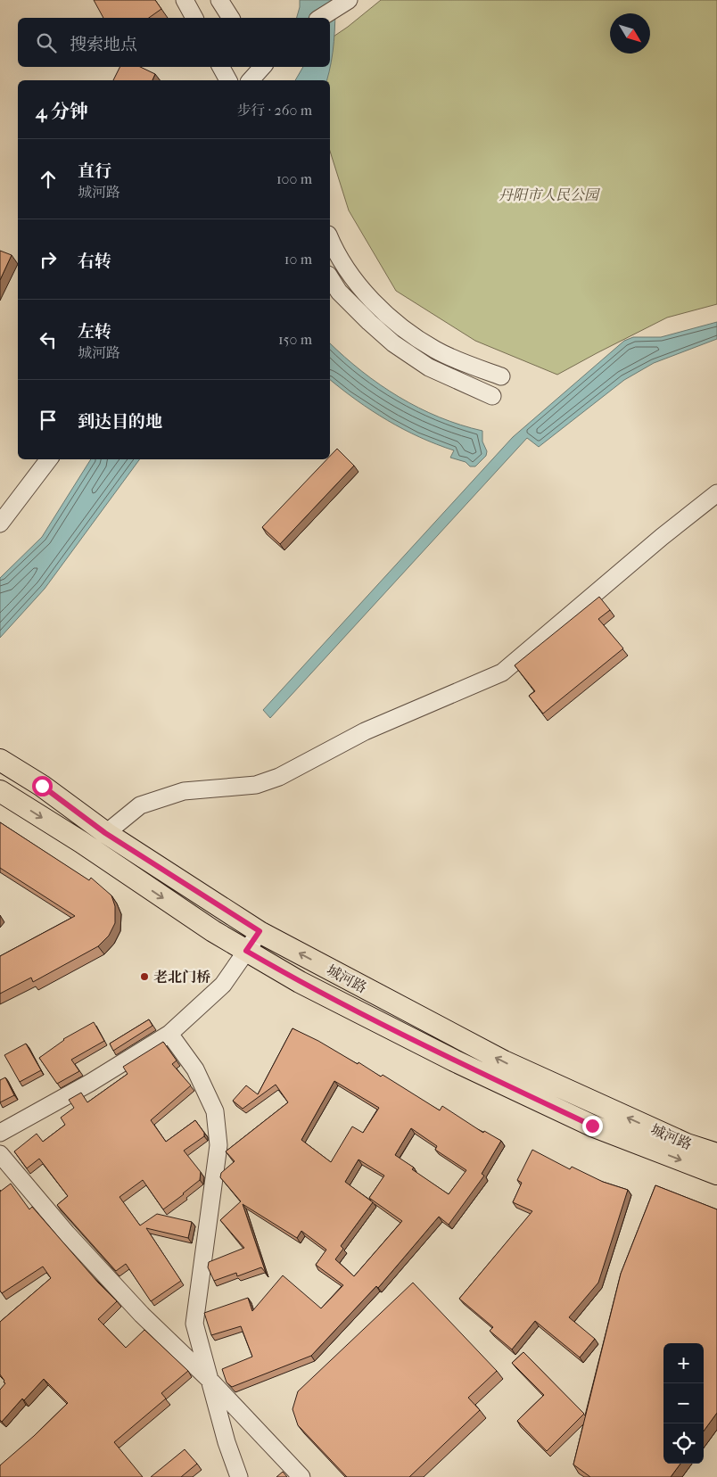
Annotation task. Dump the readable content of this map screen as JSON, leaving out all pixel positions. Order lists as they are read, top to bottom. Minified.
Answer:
{"streets":{"main road":["城河路"]},"parks":["丹阳市人民公园"],"places":["老北门桥"],"north":"bottom right","page":{"search":"搜索地点","heading":["4 分钟","步行 · 260 m"],"list":[["直行","城河路","100 m"],["右转","10 m"],["左转","城河路","150 m"],"到达目的地"],"map_buttons":["+","−"]}}
